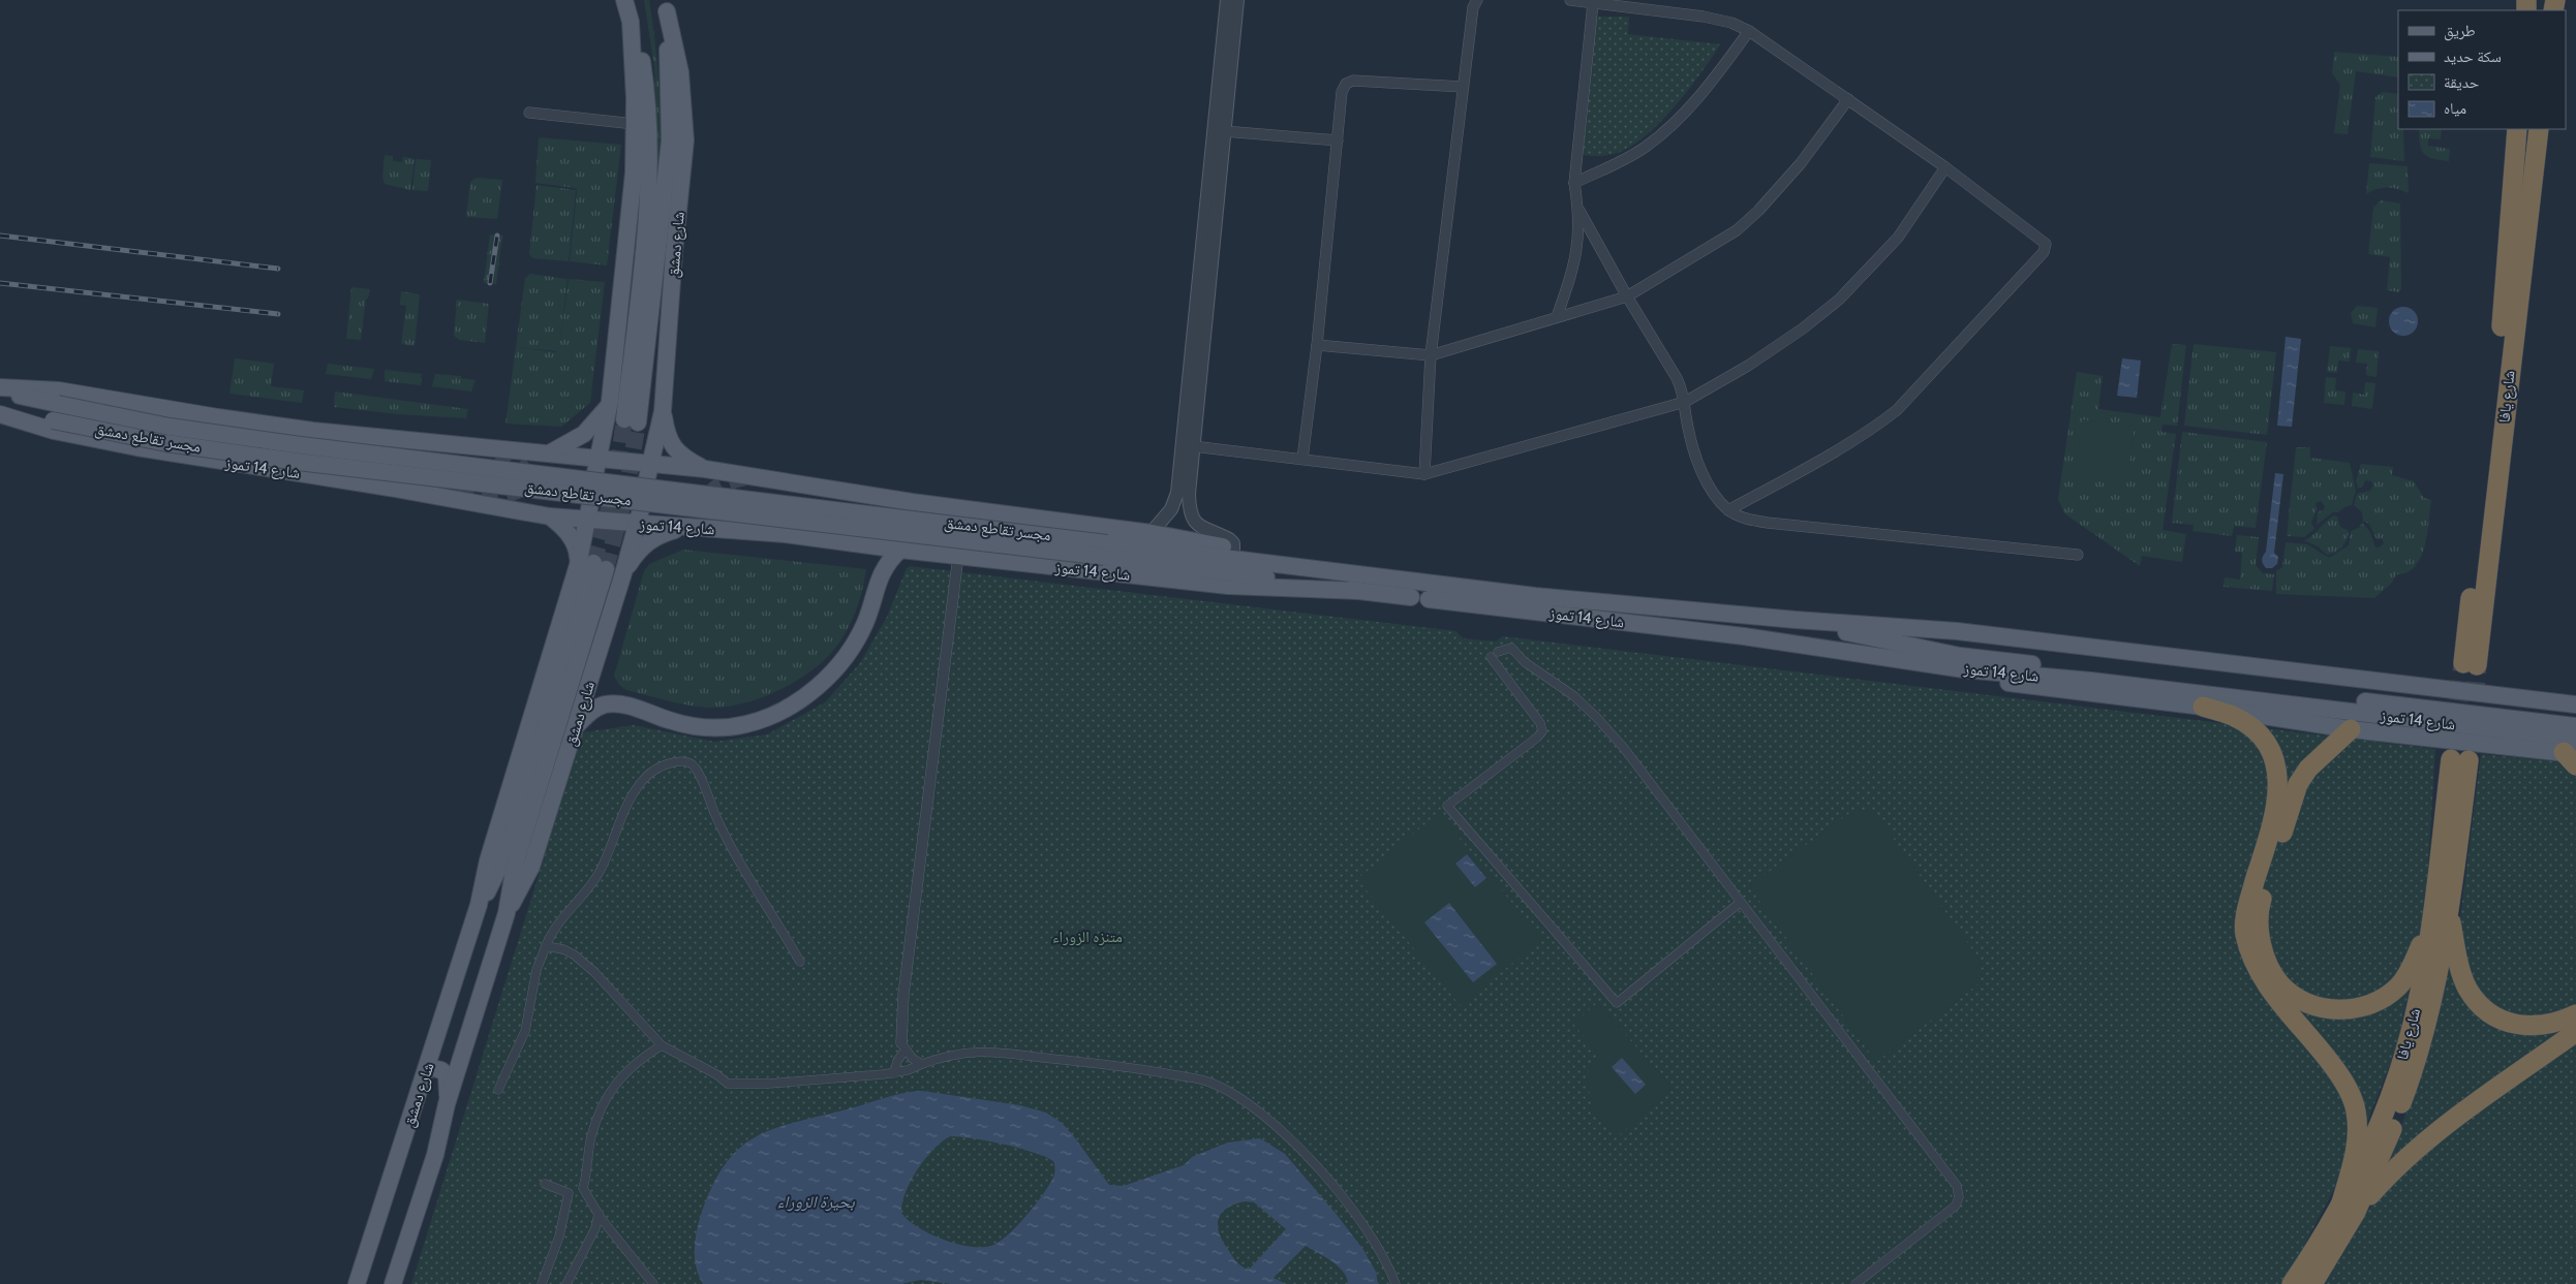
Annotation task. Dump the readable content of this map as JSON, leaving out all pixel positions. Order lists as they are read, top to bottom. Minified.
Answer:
{"streets":{"highway":["شارع يافا"],"main road":["شارع دمشق","مجسر تقاطع دمشق","شارع 14 تموز"]},"crossings":[["شارع دمشق","شارع 14 تموز"],["مجسر تقاطع دمشق","شارع 14 تموز"]],"water":["بحيرة الزوراء"],"parks":["متنزه الزوراء"],"legend":["طريق","سكة حديد","حديقة","مياه"]}
